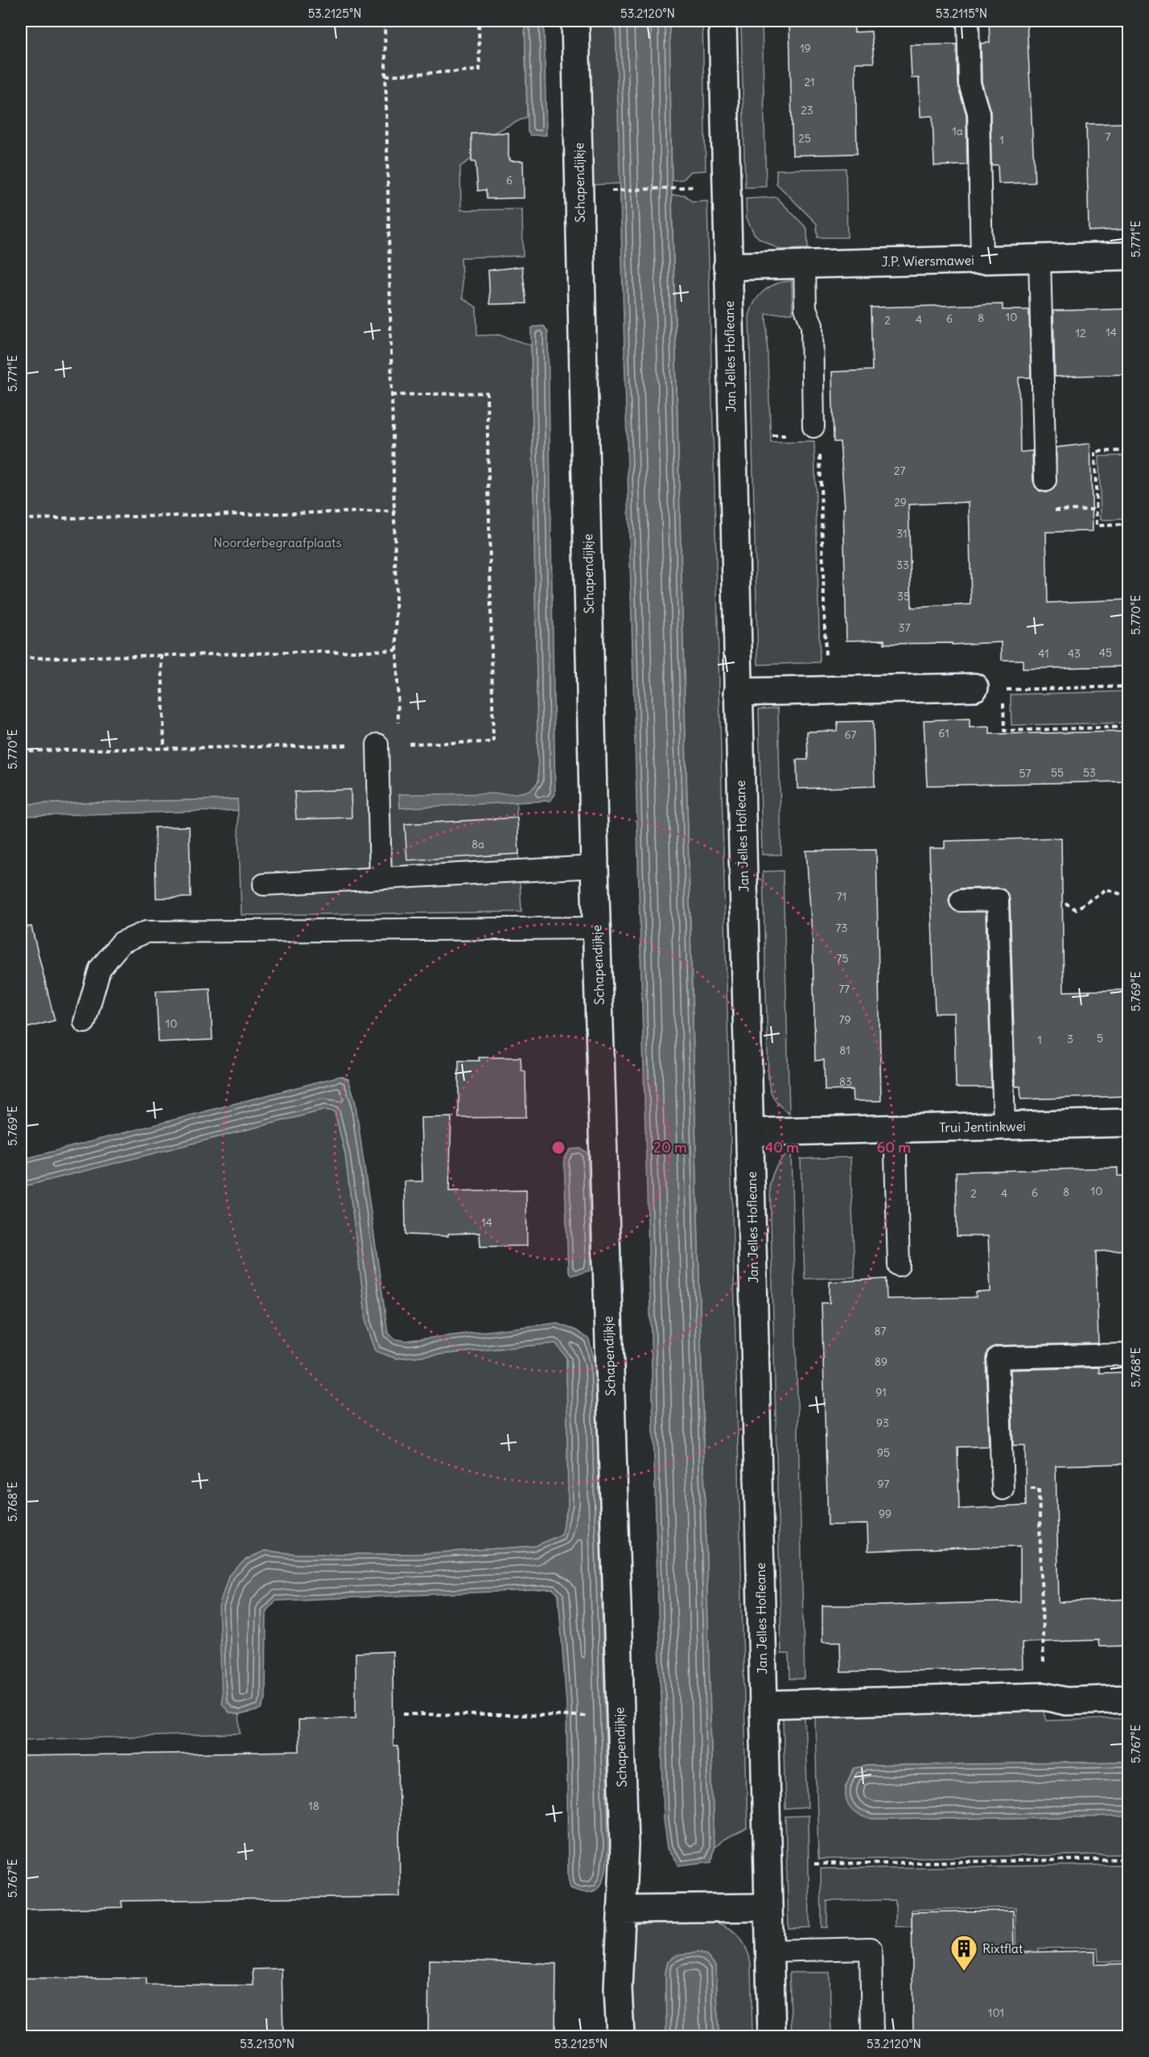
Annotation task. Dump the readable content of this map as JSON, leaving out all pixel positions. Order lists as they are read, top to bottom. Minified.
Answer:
{"streets":{"street":["Schapendijkje","J.P. Wiersmawei","Jan Jelles Hofleane","Trui Jentinkwei"]},"crossings":[["J.P. Wiersmawei","Jan Jelles Hofleane"],["Jan Jelles Hofleane","Trui Jentinkwei"]],"parks":["Noorderbegraafplaats"],"places":{"building":["Rixtflat"]},"house_numbers":["19","21","23","1a","7","25","1","6","10","8","6","4","2","14","12","27","29","31","33","35","37","45","41","43","61","67","55","53","57","8a","71","73","75","77","79","10","5","3","1","81","83","10","8","6","2","4","14","87","89","91","93","95","97","99","18","101"],"coordinates":["53.2125°N","53.2120°N","53.2115°N","5.771°E","5.770°E","5.769°E","5.768°E","5.767°E","53.2130°N"],"rings":["20 m","40 m","60 m"]}
